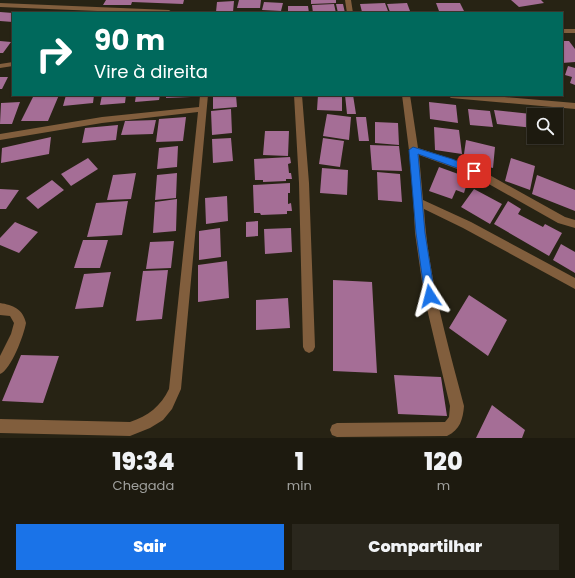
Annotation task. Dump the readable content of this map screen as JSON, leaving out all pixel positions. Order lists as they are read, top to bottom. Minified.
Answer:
{"page":{"turn":["90 m","Vire à direita"],"eta":["19:34","Chegada","1","min","120","m"],"buttons":["Sair","Compartilhar"]}}
